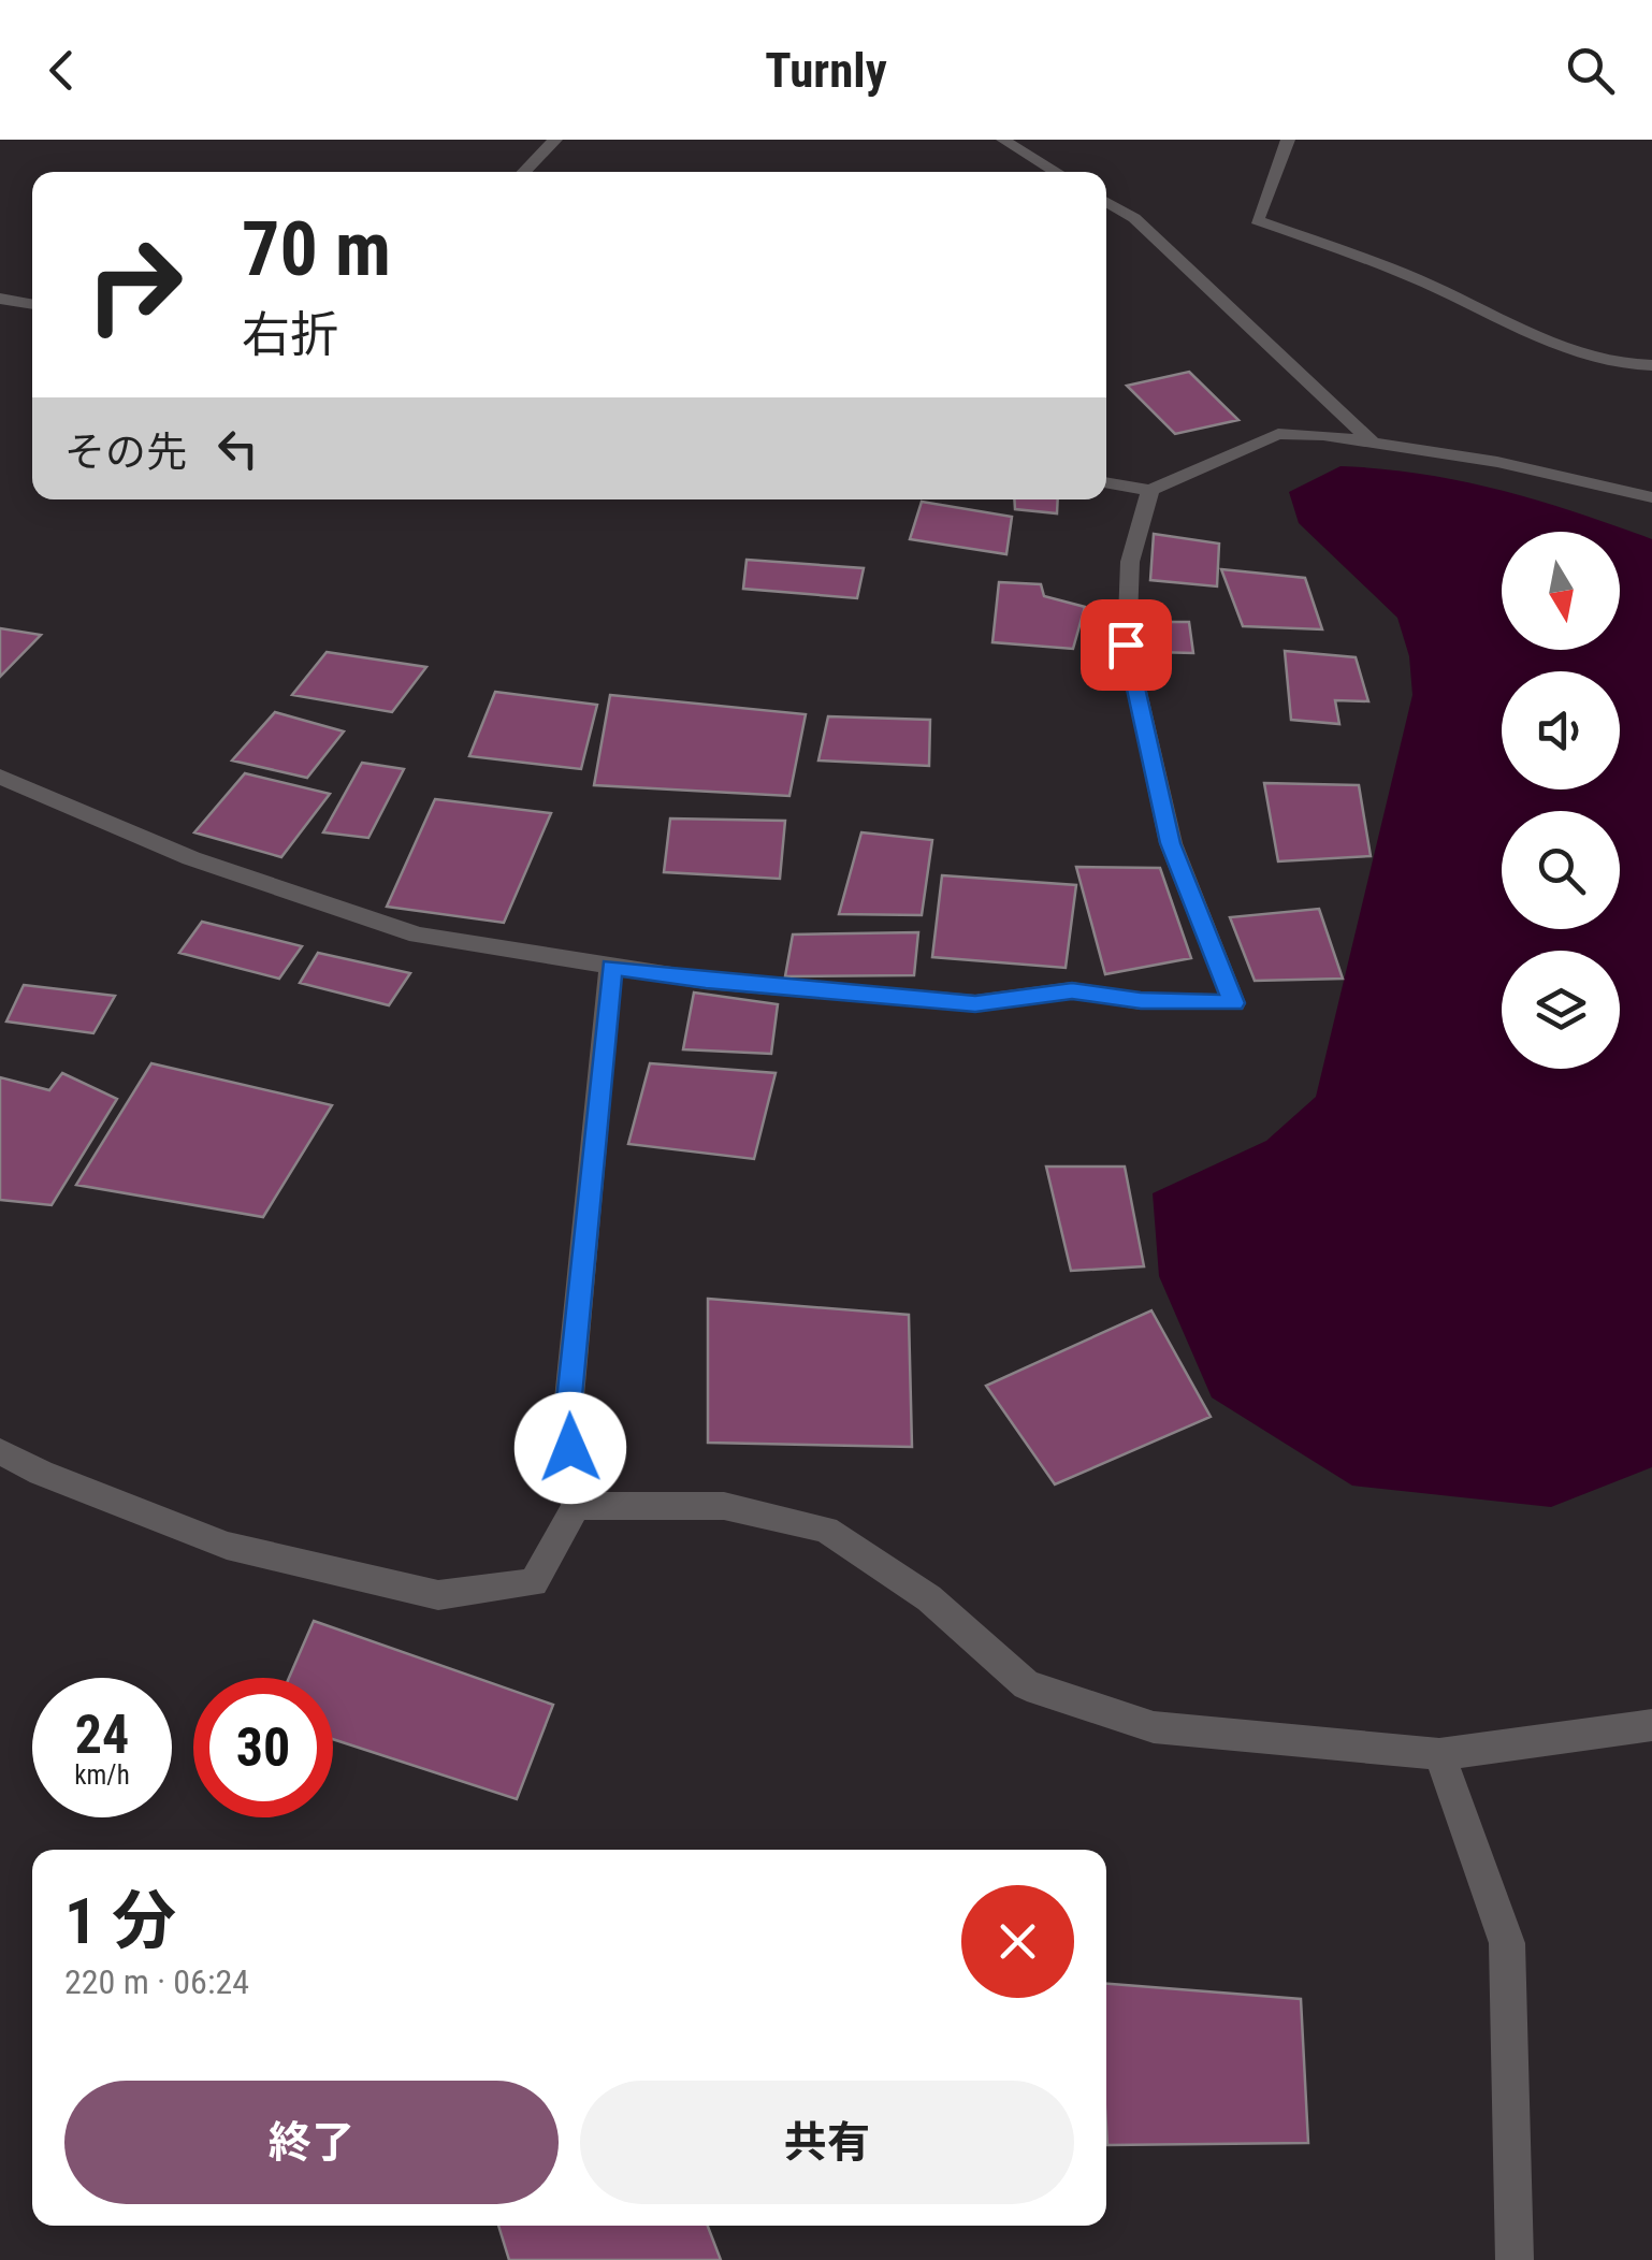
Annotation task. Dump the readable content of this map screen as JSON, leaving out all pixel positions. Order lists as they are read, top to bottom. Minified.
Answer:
{"north":"bottom","page":{"header":"Turnly","turn":["70 m","右折"],"then":"その先","speed":"24 km/h","limit":"30","heading":["1 分","220 m · 06:24"],"buttons":["終了","共有"]}}
